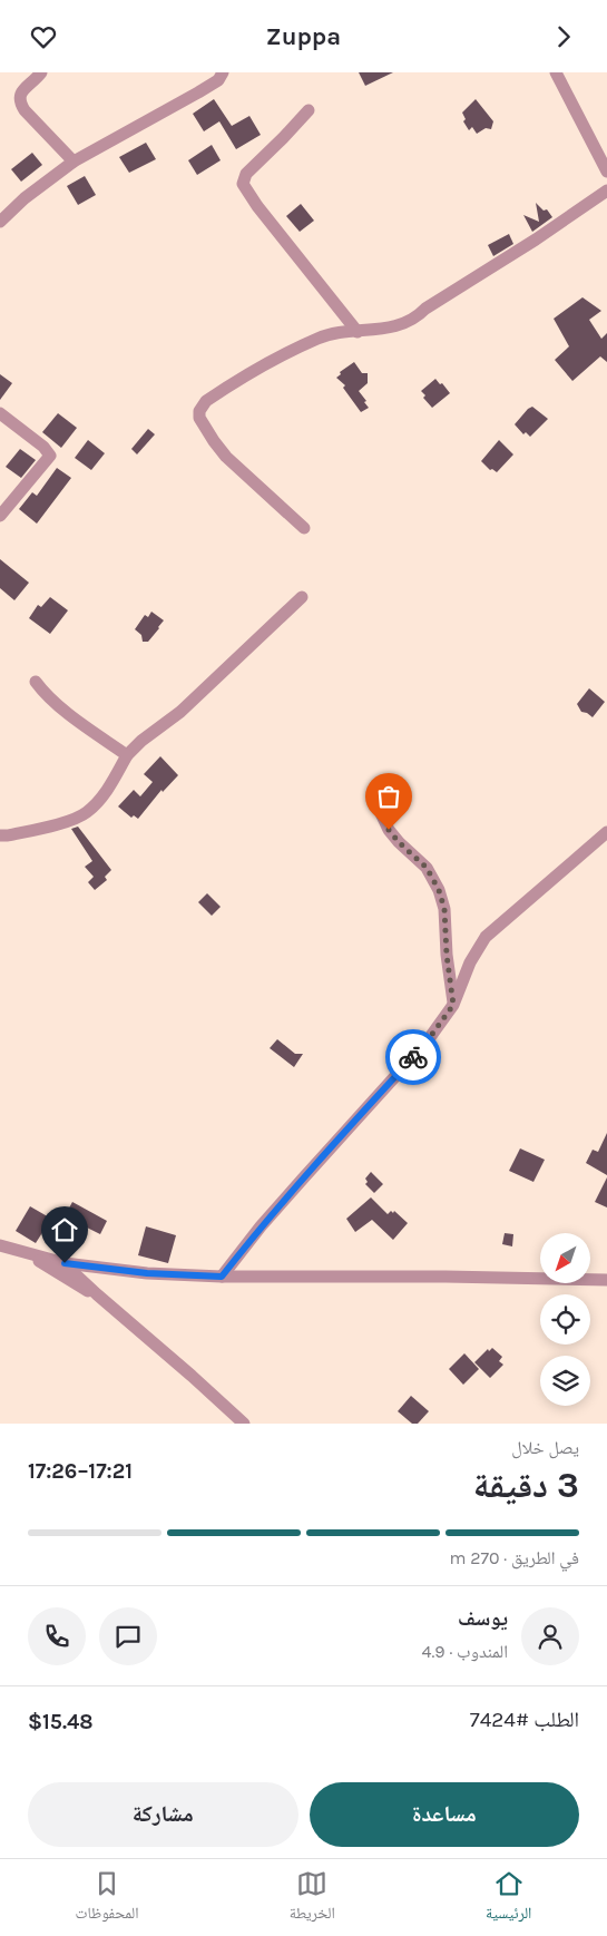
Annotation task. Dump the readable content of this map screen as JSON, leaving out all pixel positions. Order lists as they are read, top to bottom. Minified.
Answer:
{"north":"bottom left","page":{"header":"Zuppa","heading":["3 دقيقة","يصل خلال","17:21–17:26"],"panel":["يوسف","المندوب · 4.9","الطلب #7424","$15.48"],"bar":"في الطريق · 270 m","buttons":["مساعدة","مشاركة"],"tabs":["الرئيسية","الخريطة","المحفوظات"]}}
